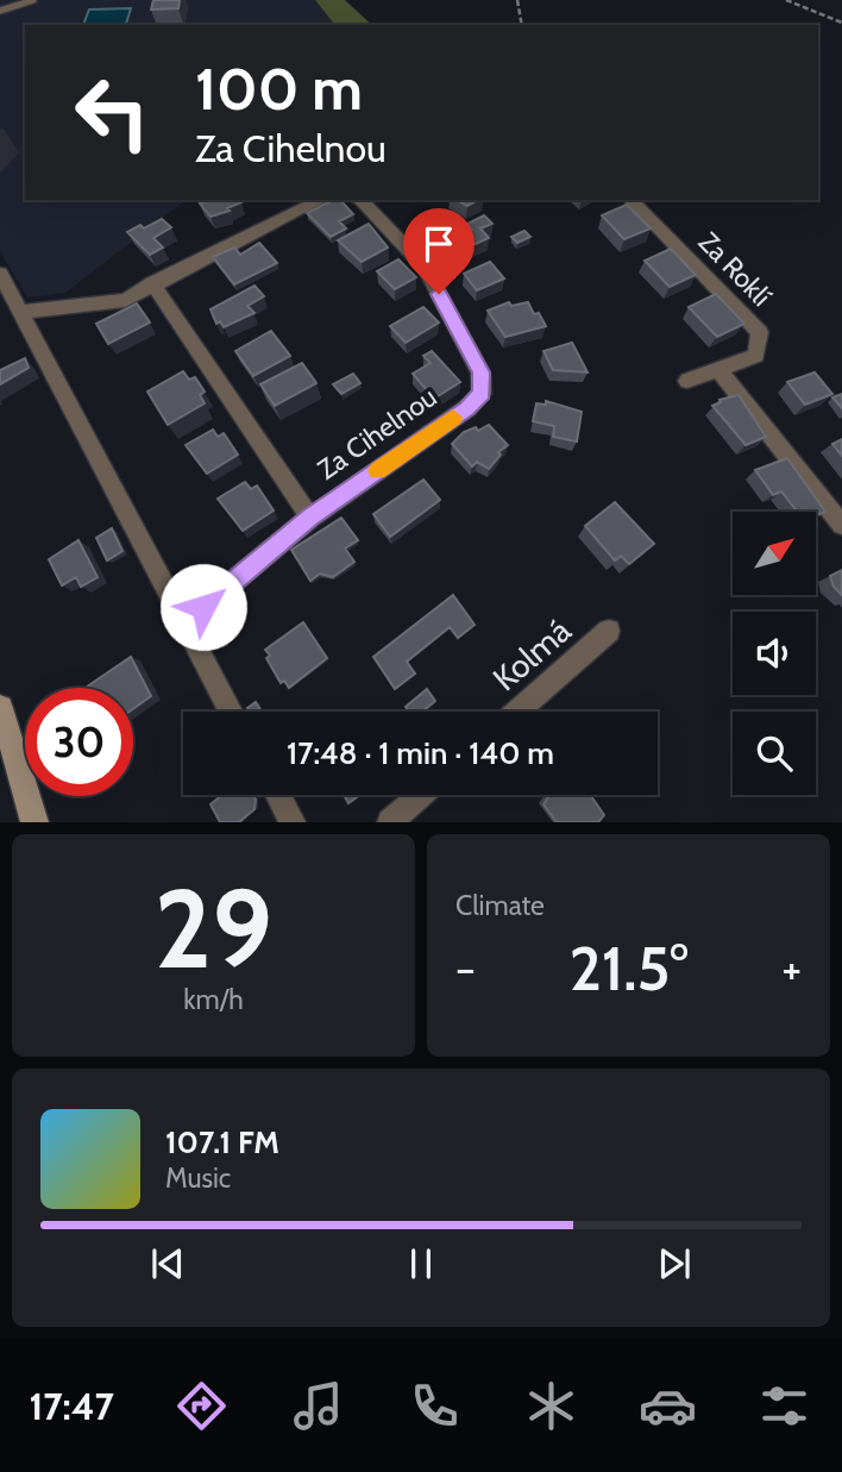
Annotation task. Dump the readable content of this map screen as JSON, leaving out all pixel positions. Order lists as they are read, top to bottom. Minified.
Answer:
{"streets":{"street":["Za Roklí","Za Cihelnou","Kolmá"]},"north":"top right","page":{"turn":["100 m","Za Cihelnou"],"limit":"30","trip":"17:48 · 1 min · 140 m","tile":[["29","km/h"],"Climate"],"heat":["−","21.5°","+"],"song":["107.1 FM","Music"],"tabs":"17:47"}}
